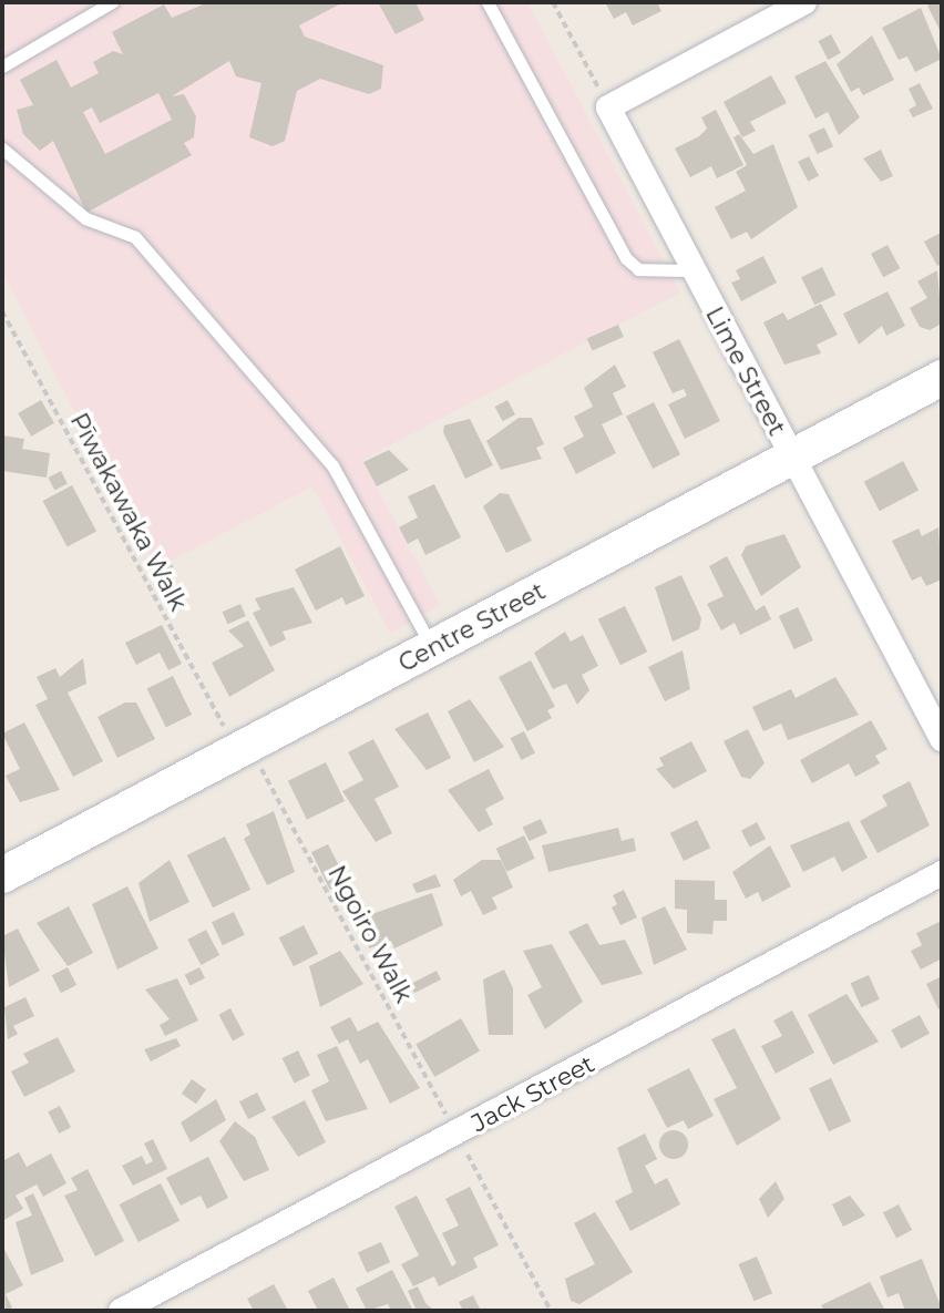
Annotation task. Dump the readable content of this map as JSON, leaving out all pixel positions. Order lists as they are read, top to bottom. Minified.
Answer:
{"streets":{"street":["Lime Street","Centre Street","Jack Street"],"path":["Pīwakawaka Walk","Ngoiro Walk"]},"crossings":[["Lime Street","Centre Street"]]}
